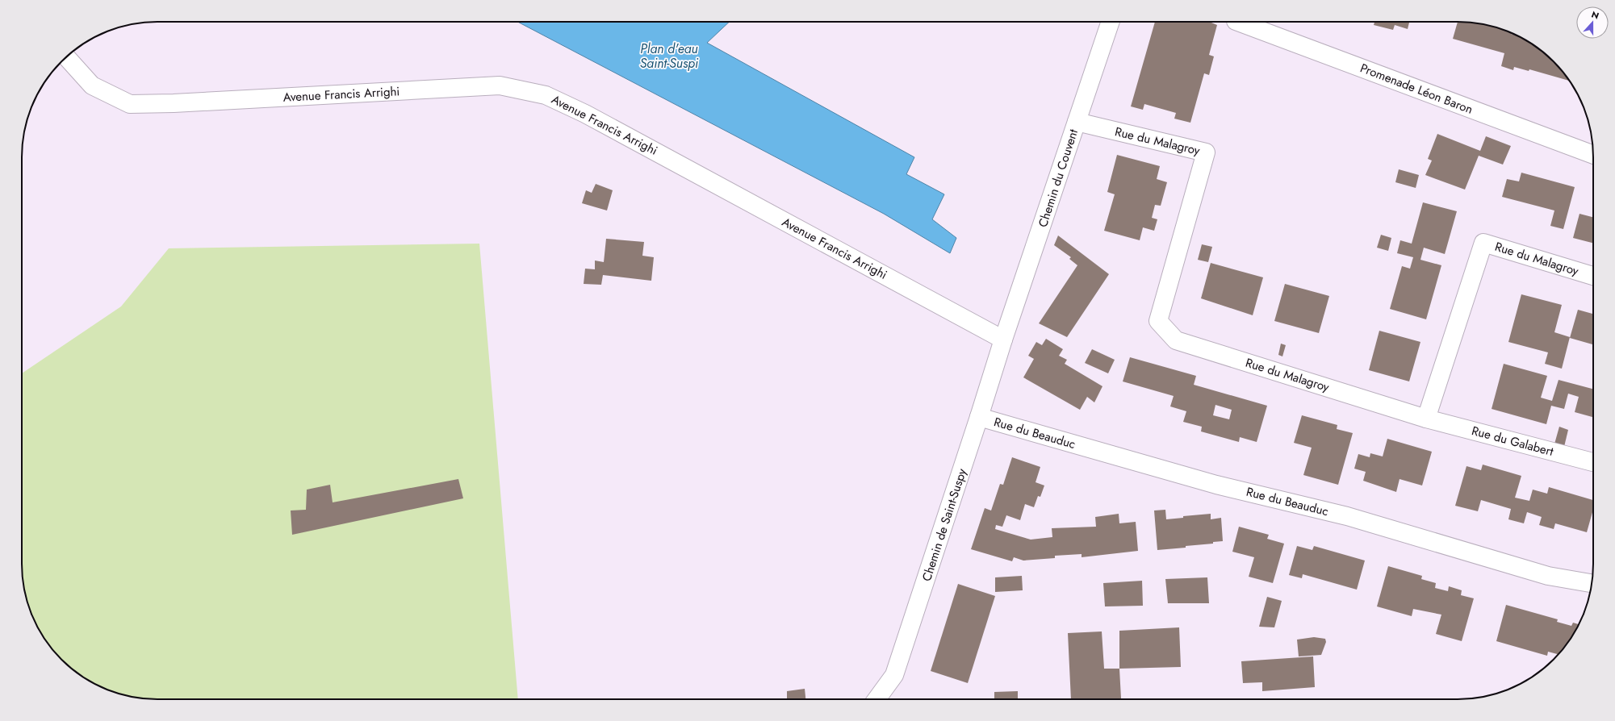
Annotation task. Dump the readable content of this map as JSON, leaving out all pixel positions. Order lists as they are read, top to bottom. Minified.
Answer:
{"streets":{"street":["Promenade Léon Baron","Avenue Francis Arrighi","Rue du Malagroy","Chemin du Couvent","Rue du Beauduc","Rue du Galabert","Chemin de Saint-Suspy"]},"crossings":[["Avenue Francis Arrighi","Chemin du Couvent"],["Avenue Francis Arrighi","Chemin de Saint-Suspy"],["Rue du Malagroy","Chemin du Couvent"],["Rue du Malagroy","Rue du Galabert"],["Chemin du Couvent","Chemin de Saint-Suspy"],["Rue du Beauduc","Chemin de Saint-Suspy"]],"water":["Plan d'eau Saint-Suspi"],"north":"top"}
